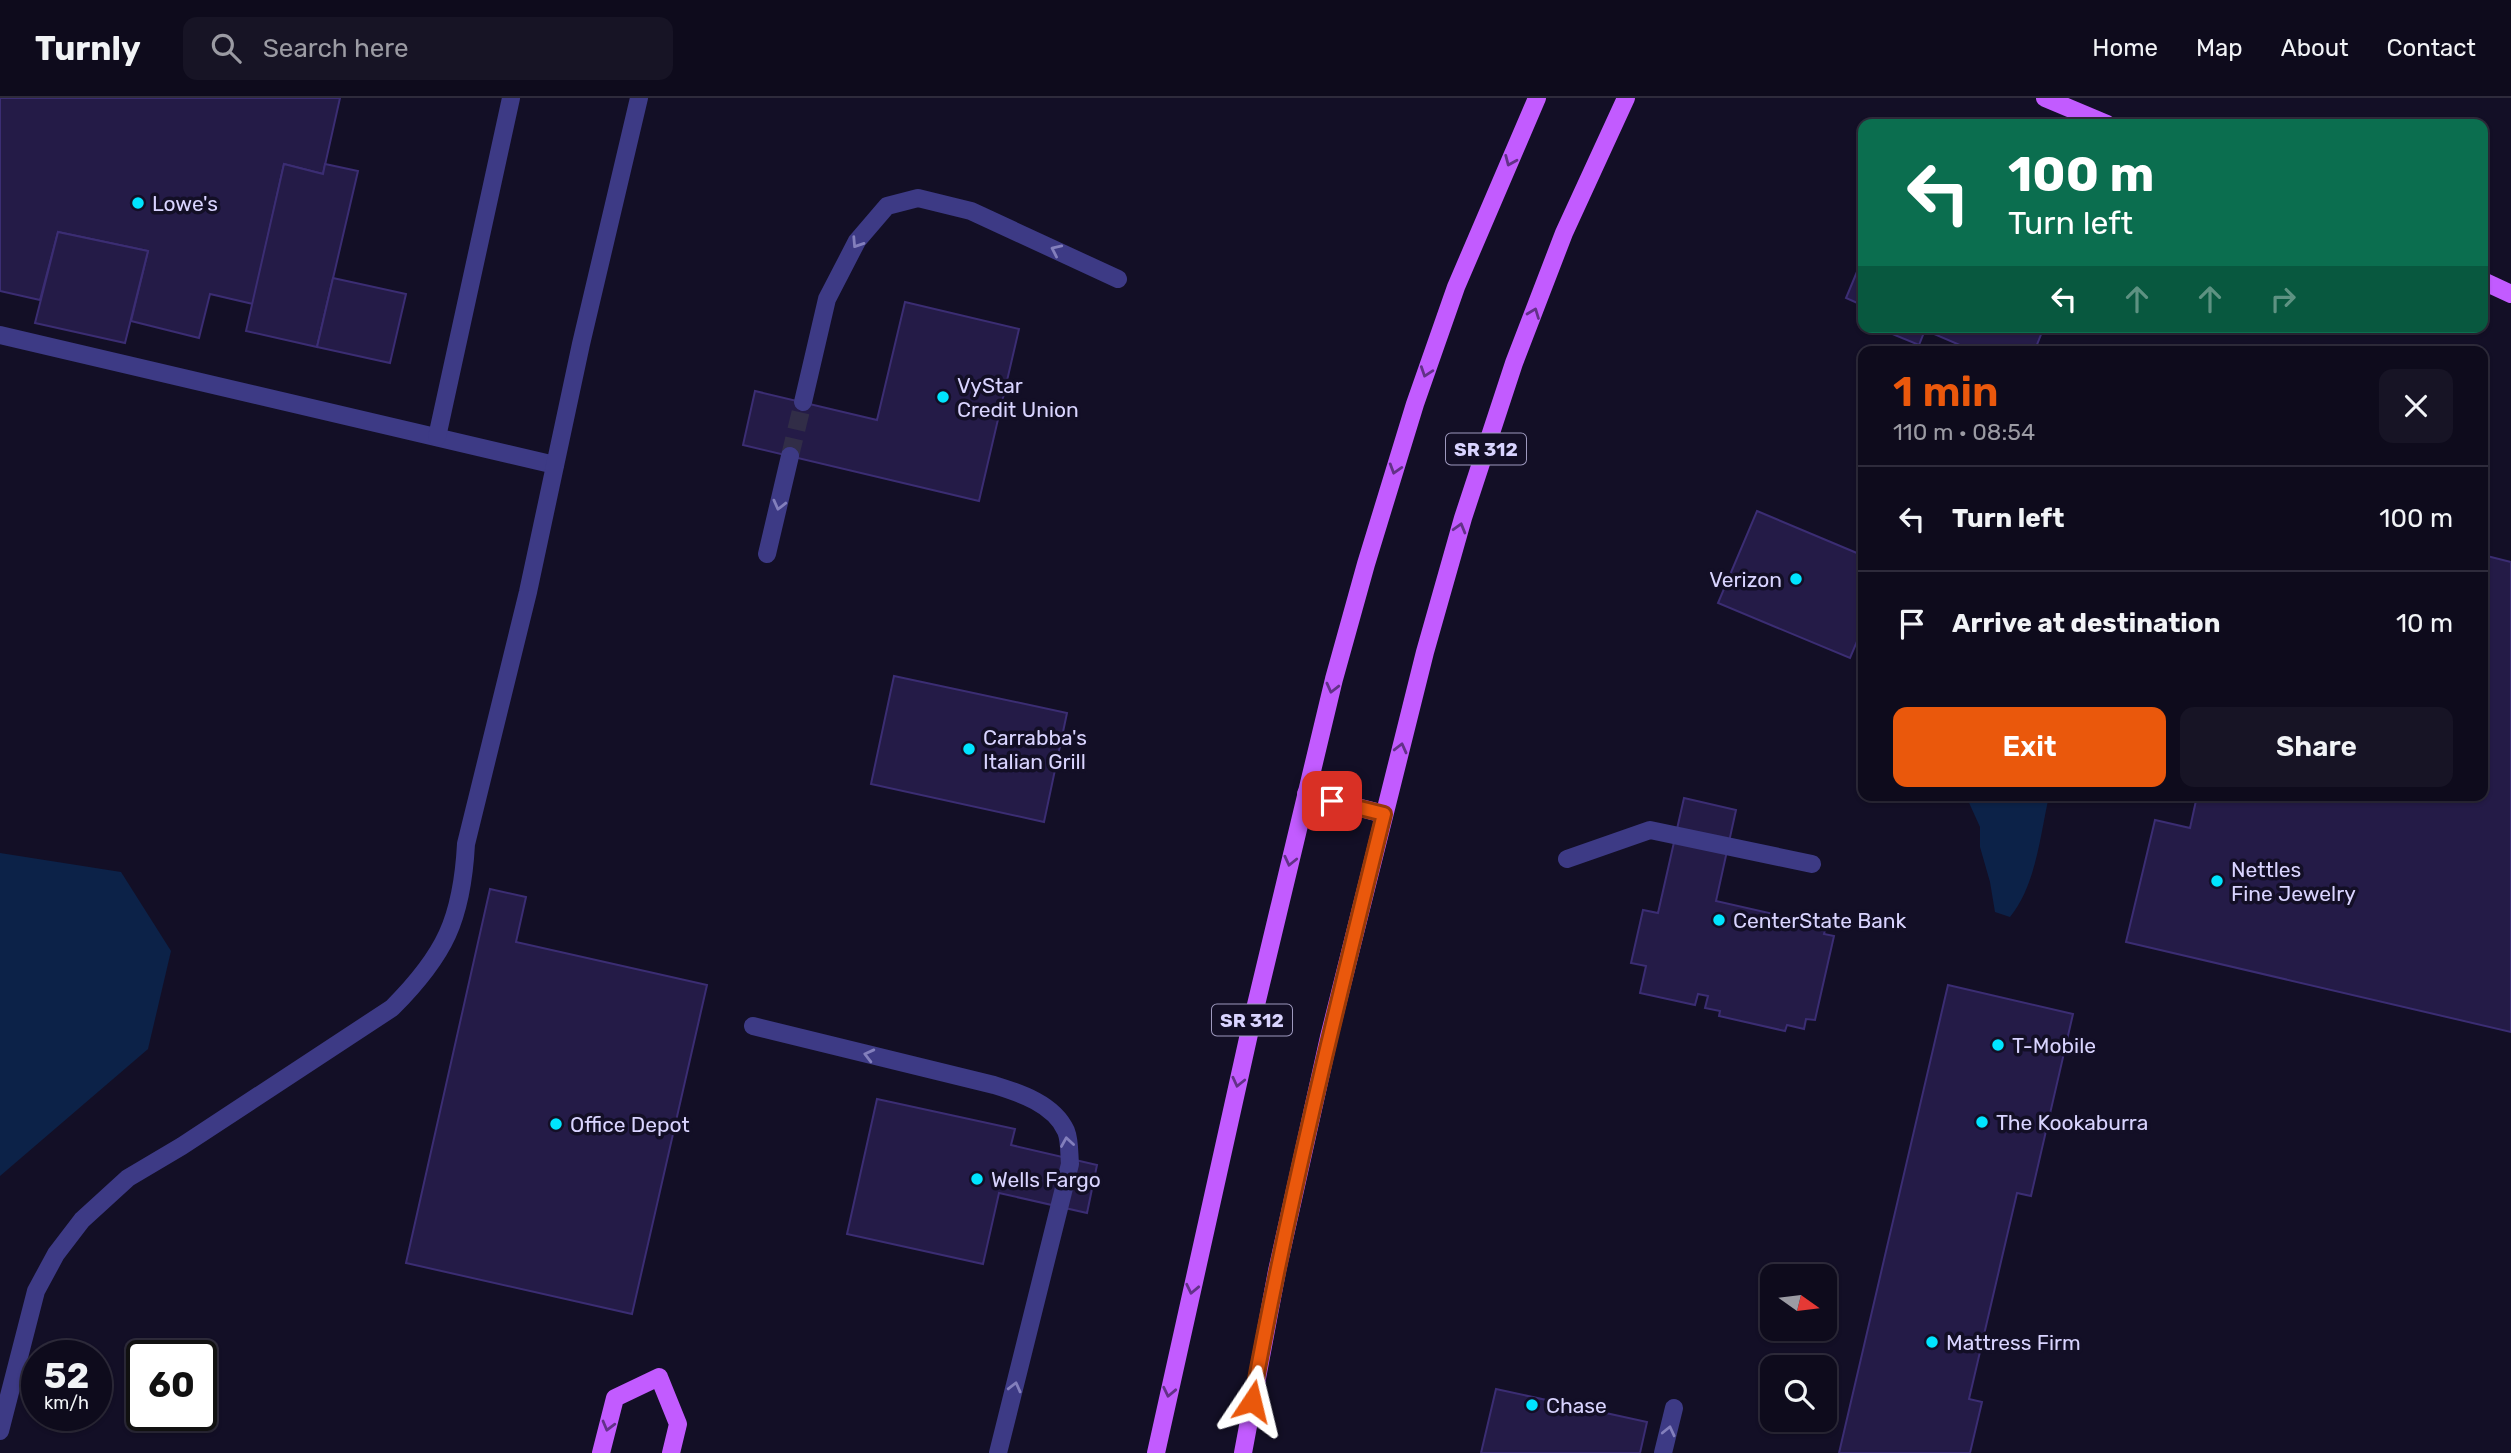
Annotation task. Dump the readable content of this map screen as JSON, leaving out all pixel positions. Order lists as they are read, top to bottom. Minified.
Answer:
{"streets":{"main road":["SR 312"]},"places":["Lowe's","VyStar Credit Union","Verizon","Carrabba's Italian Grill","Nettles Fine Jewelry","CenterState Bank","T-Mobile","The Kookaburra","Office Depot","Wells Fargo","Mattress Firm","Chase"],"north":"right","page":{"header":"Turnly","search":"Search here","nav":["Home","Map","About","Contact"],"turn":["100 m","Turn left"],"heading":["1 min","110 m · 08:54"],"list":[{"name":"Turn left","value":"100 m"},{"name":"Arrive at destination","value":"10 m"}],"buttons":["Exit","Share"],"speed":"52 km/h","limit":"60"}}
